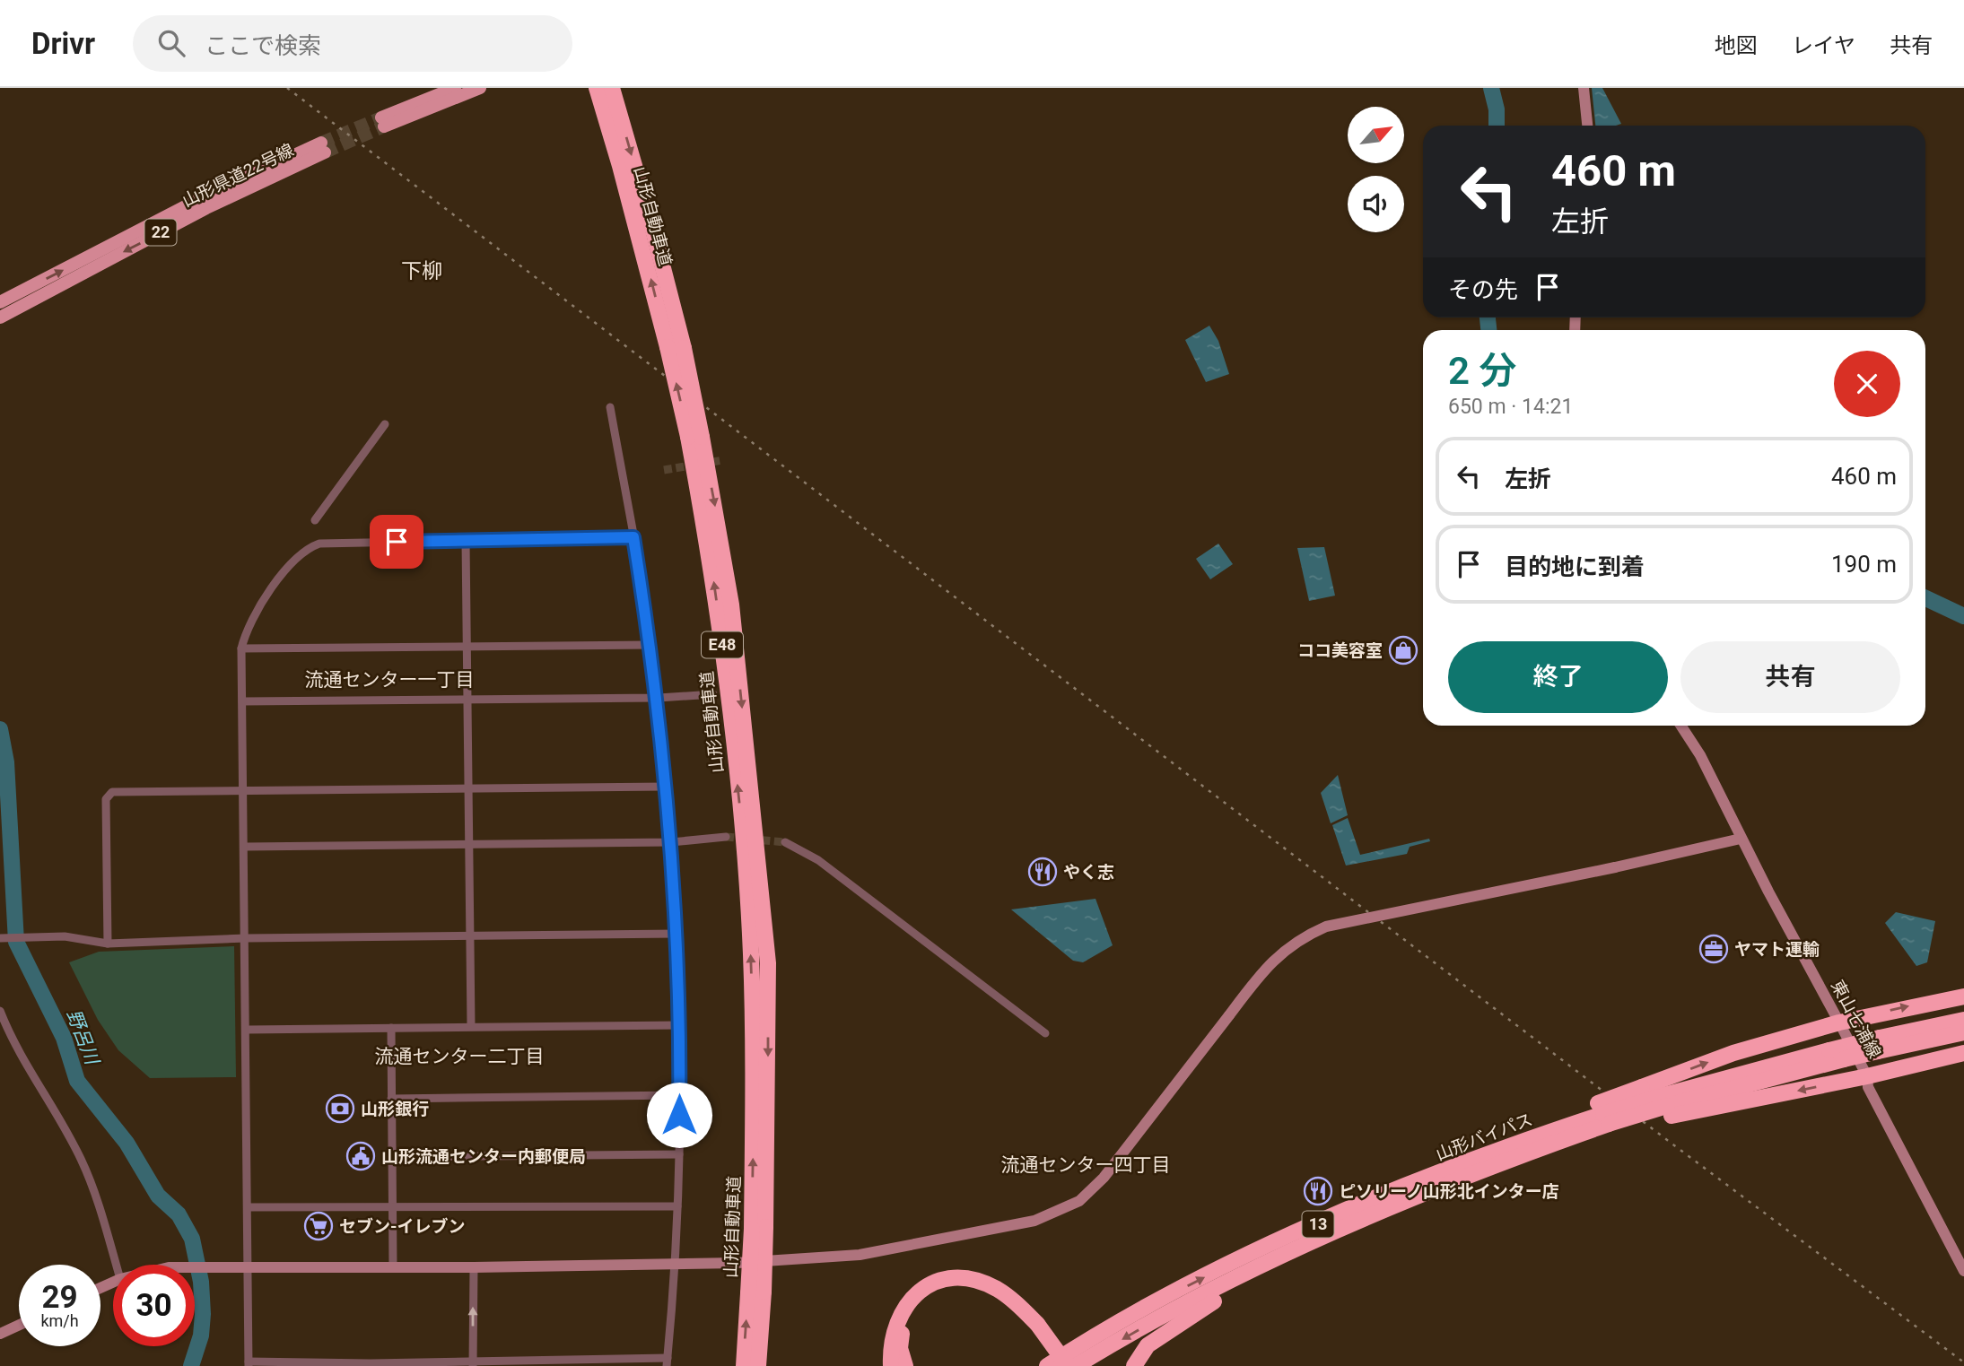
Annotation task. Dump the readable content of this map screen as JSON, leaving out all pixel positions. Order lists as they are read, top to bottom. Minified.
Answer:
{"streets":{"highway":["山形自動車道","E48","山形バイパス","13"],"main road":["山形県道22号線","22"],"street":["東山七浦線"]},"districts":["下柳","流通センター一丁目","流通センター二丁目","流通センター四丁目"],"water":["野呂川"],"places":{"shop":["ココ美容室"],"restaurant":["やく志","ピソリーノ山形北インター店"],"office":["ヤマト運輸"],"bank":["山形銀行"],"public building":["山形流通センター内郵便局"],"supermarket":["セブン-イレブン"]},"north":"top right","page":{"header":"Drivr","search":"ここで検索","nav":["地図","レイヤ","共有"],"turn":["460 m","左折"],"then":"その先","heading":["2 分","650 m · 14:21"],"list":[{"name":"左折","value":"460 m"},{"name":"目的地に到着","value":"190 m"}],"buttons":["終了","共有"],"speed":"29 km/h","limit":"30"}}
